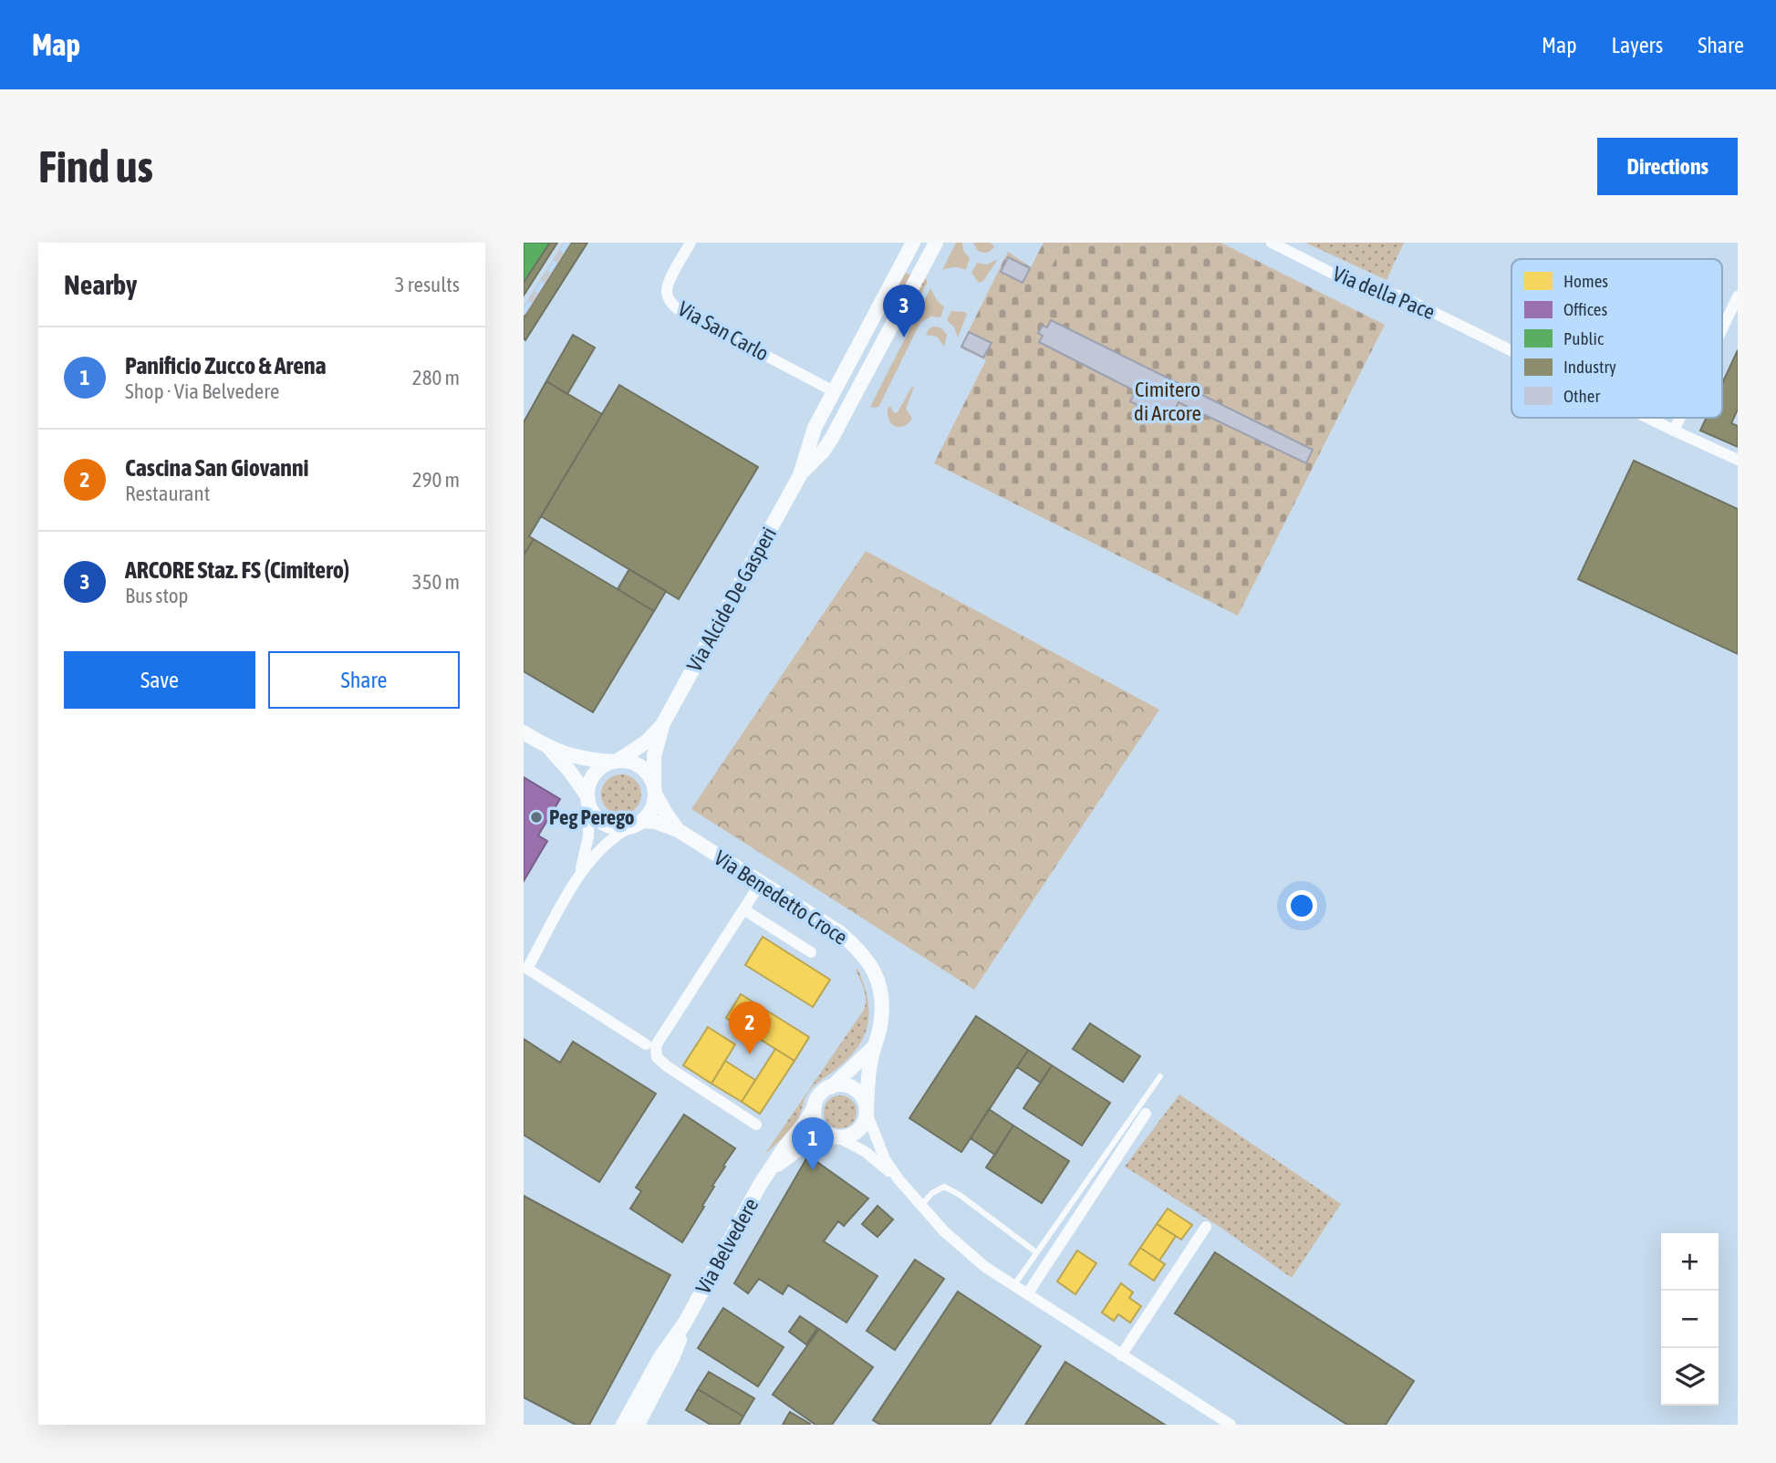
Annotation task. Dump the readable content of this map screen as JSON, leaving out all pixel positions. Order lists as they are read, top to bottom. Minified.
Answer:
{"streets":{"street":["Via della Pace","Via San Carlo","Via Alcide De Gasperi","Via Benedetto Croce","Via Belvedere"]},"crossings":[["Via San Carlo","Via Alcide De Gasperi"],["Via Alcide De Gasperi","Via Benedetto Croce"],["Via Benedetto Croce","Via Belvedere"]],"parks":["Cimitero di Arcore"],"places":["Peg Perego"],"legend":["Homes","Offices","Public","Industry","Other"],"page":{"header":"Map","nav":["Map","Layers","Share"],"buttons":["Directions",["Save","Share"]],"title":"Find us","heading":["Nearby","3 results"],"pins":["3","2","1"],"list":[{"mark":"1","name":"Panificio Zucco & Arena","note":"Shop · Via Belvedere","value":"280 m"},{"mark":"2","name":"Cascina San Giovanni","note":"Restaurant","value":"290 m"},{"mark":"3","name":"ARCORE Staz. FS (Cimitero)","note":"Bus stop","value":"350 m"}],"map_buttons":["+","−"]}}
